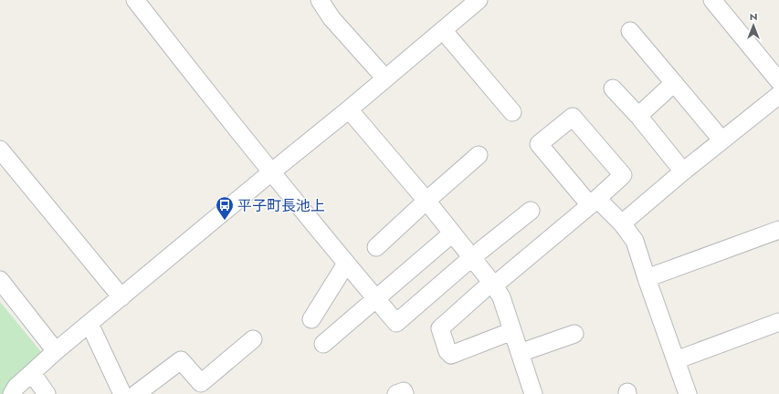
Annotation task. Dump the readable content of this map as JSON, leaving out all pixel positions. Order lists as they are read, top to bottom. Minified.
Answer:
{"places":{"bus stop":["平子町長池上"]},"north":"top"}
